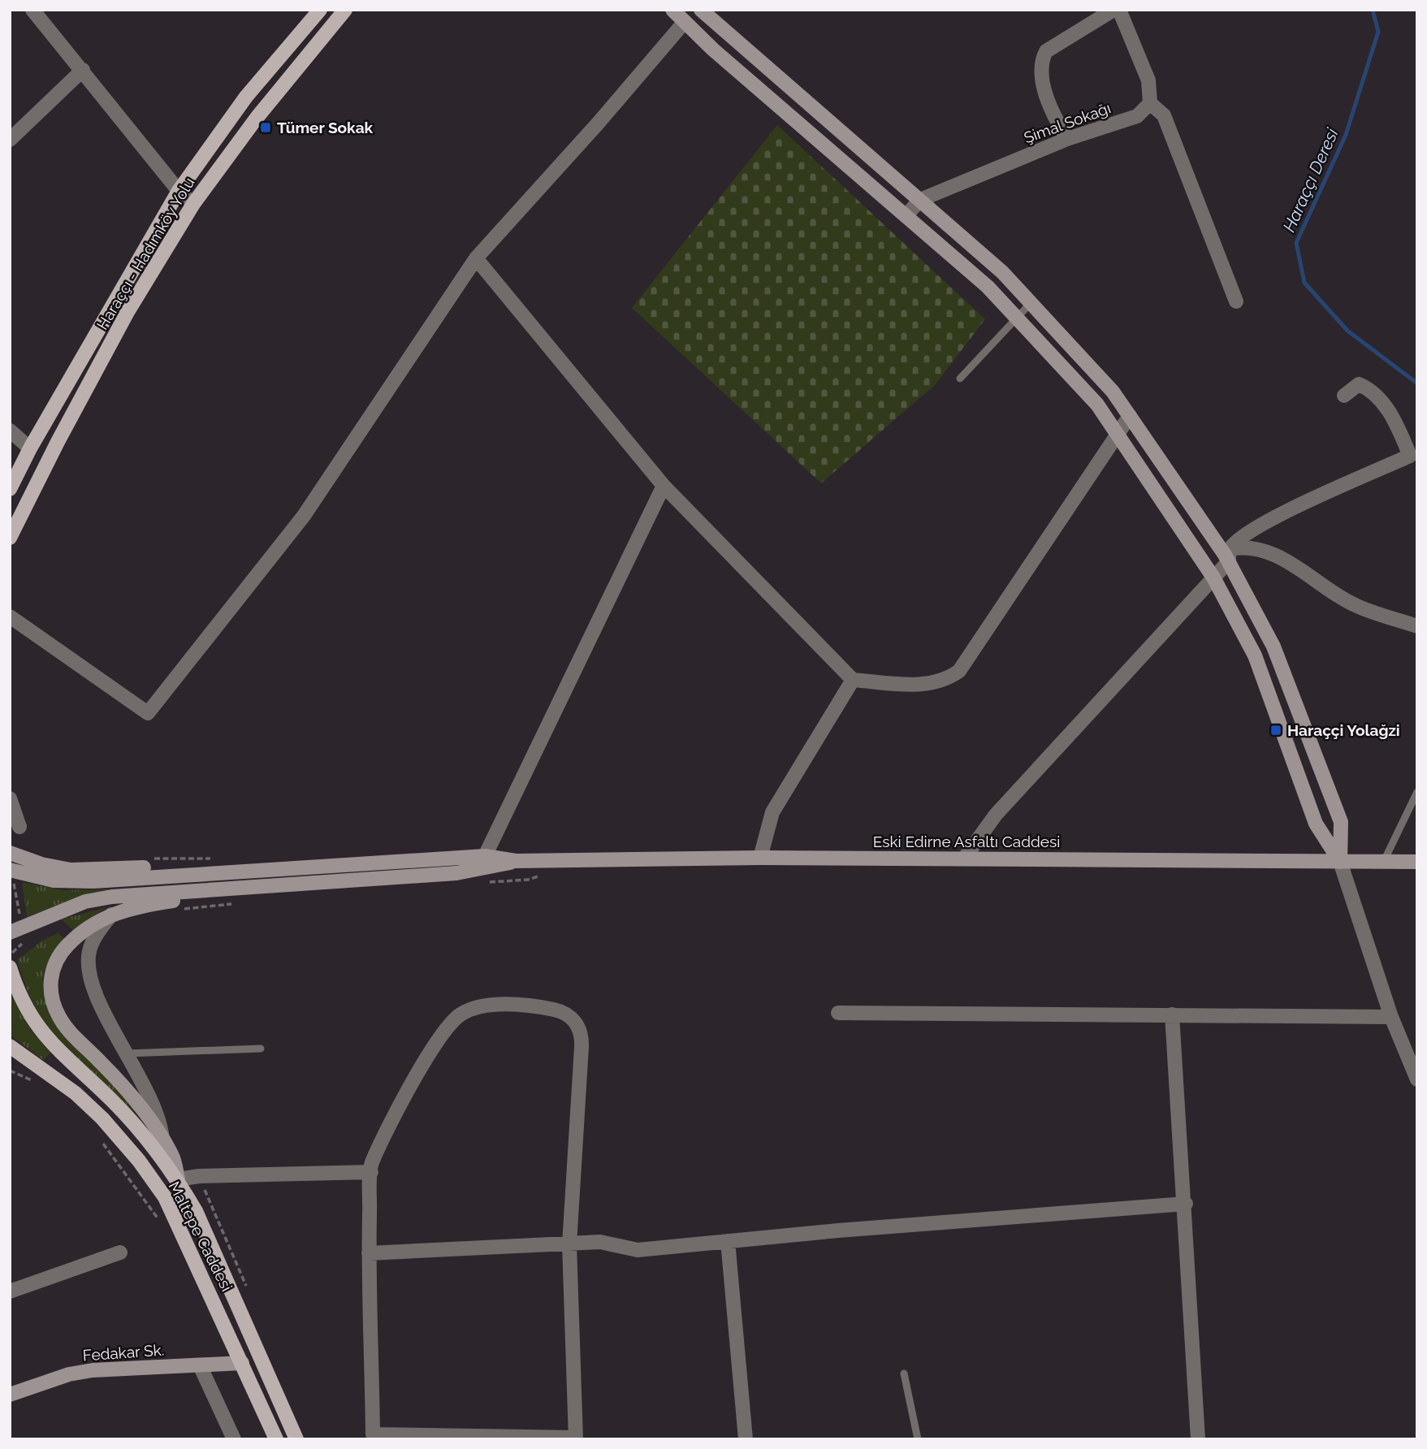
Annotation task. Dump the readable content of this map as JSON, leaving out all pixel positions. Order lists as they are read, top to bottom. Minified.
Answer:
{"streets":{"main road":["Haraççı - Hadımköy Yolu","Eski Edirne Asfaltı Caddesi","Maltepe Caddesi","Fedakar Sk."],"street":["Şimal Sokağı"]},"crossings":[["Maltepe Caddesi","Fedakar Sk."]],"water":["Haraççı Deresi"],"places":{"transit":["Tümer Sokak","Haraççi Yolağzi"]}}
